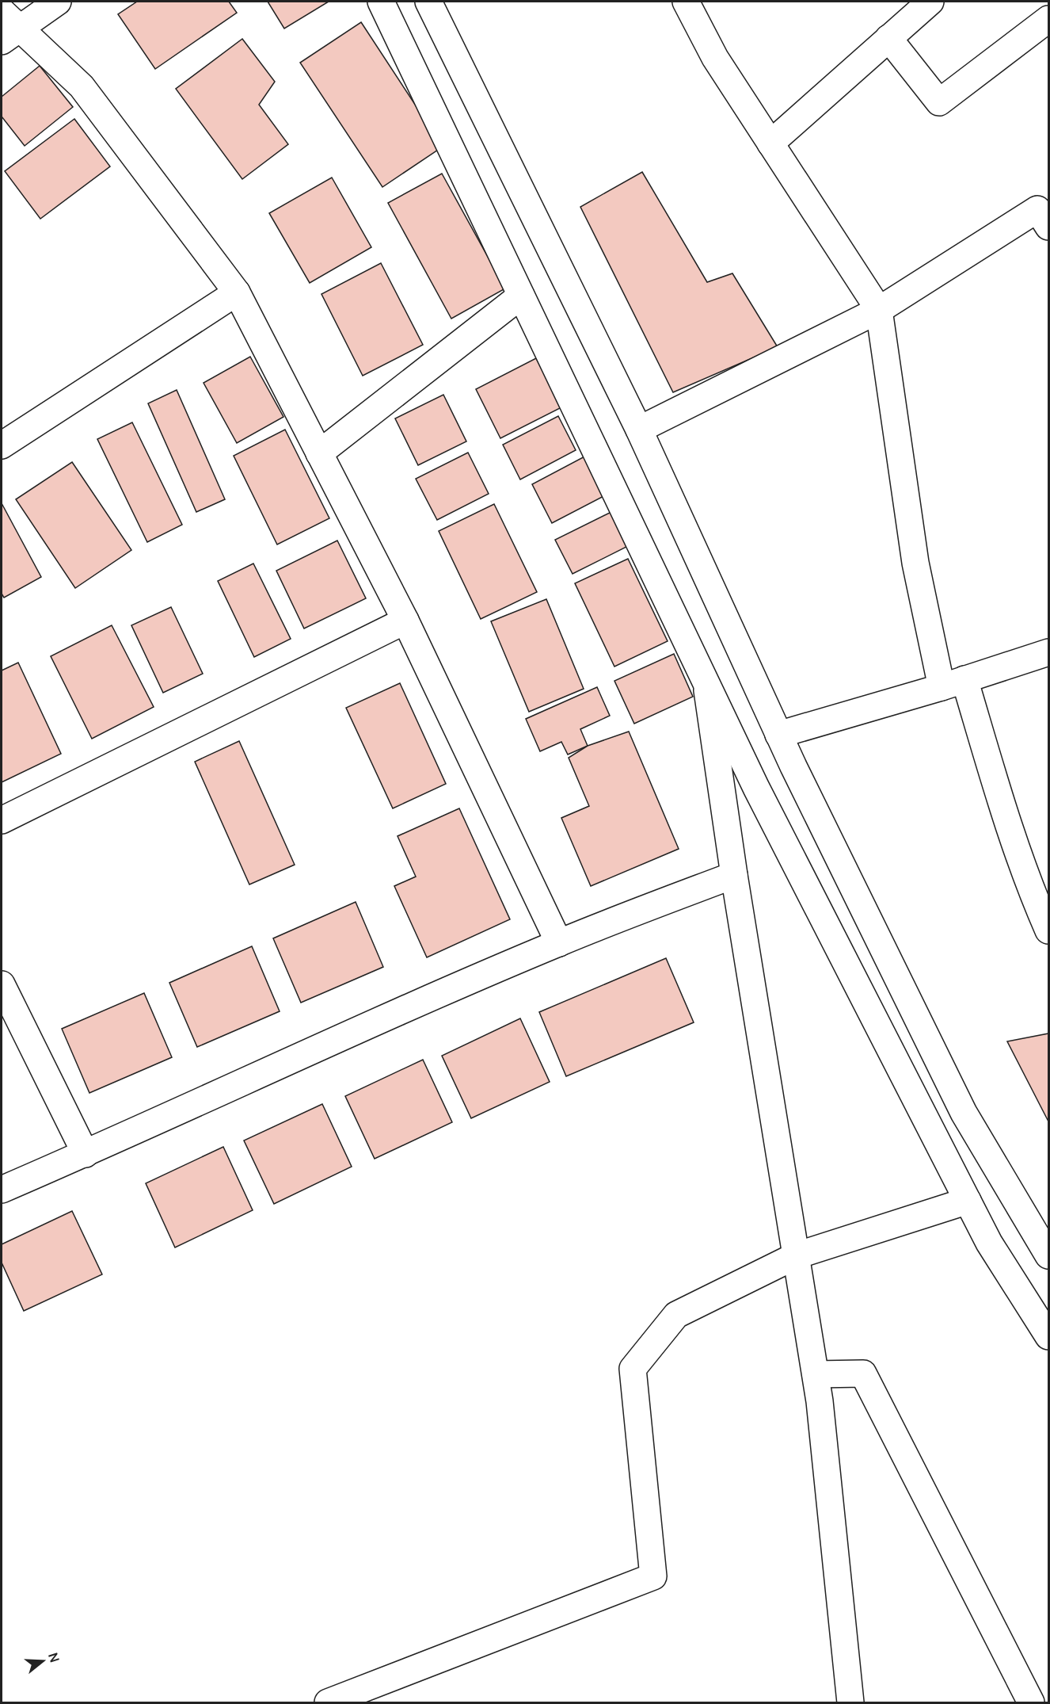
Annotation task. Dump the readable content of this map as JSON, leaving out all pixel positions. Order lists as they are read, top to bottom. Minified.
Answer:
{"north":"right"}
